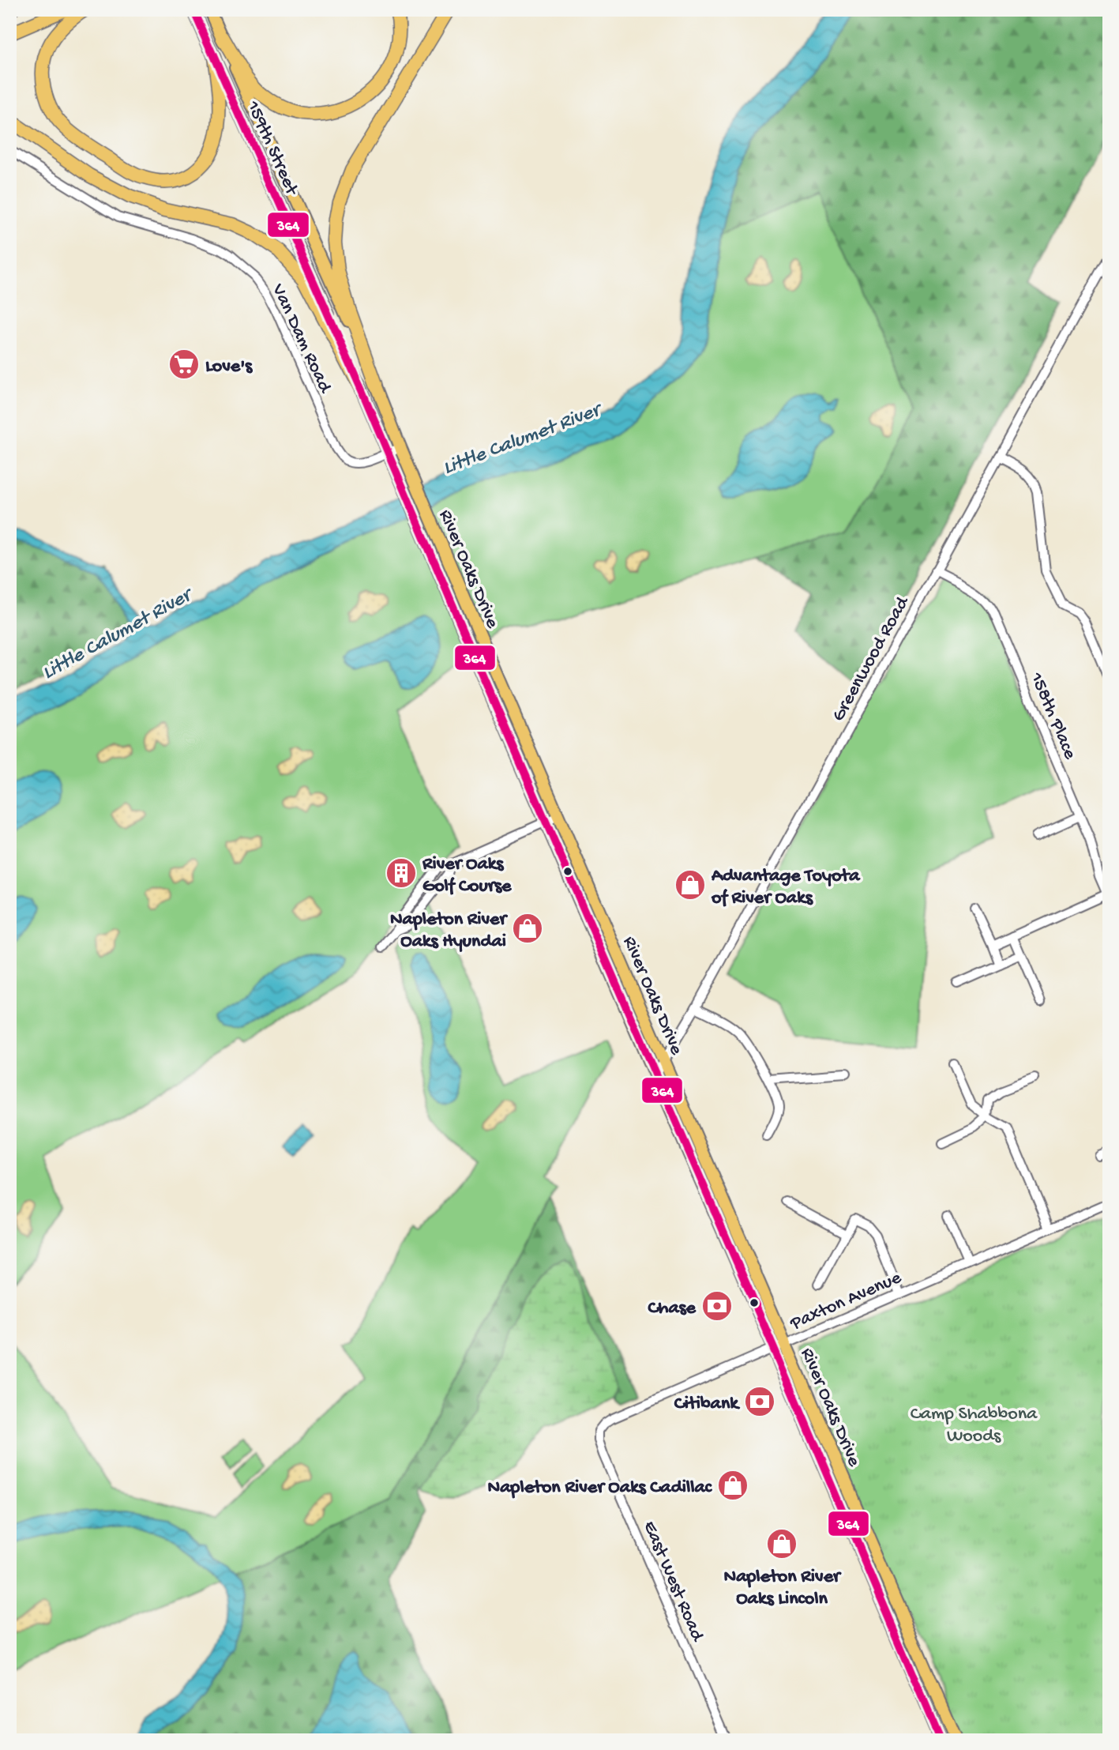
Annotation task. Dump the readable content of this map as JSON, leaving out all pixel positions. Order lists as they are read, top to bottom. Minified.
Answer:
{"streets":{"main road":["159th Street","River Oaks Drive"],"street":["Van Dam Road","Greenwood Road","158th Place","Paxton Avenue","East West Road"]},"crossings":[["159th Street","River Oaks Drive"],["Van Dam Road","River Oaks Drive"],["River Oaks Drive","Greenwood Road"],["River Oaks Drive","Paxton Avenue"],["Greenwood Road","158th Place"],["Paxton Avenue","East West Road"]],"water":["Little Calumet River"],"parks":["Camp Shabbona Woods"],"places":{"supermarket":["Love's"],"building":["River Oaks Golf Course"],"shop":["Advantage Toyota of River Oaks","Napleton River Oaks Hyundai","Napleton River Oaks Cadillac","Napleton River Oaks Lincoln"],"bank":["Chase","Citibank"]},"lines":["transit line 364"]}
